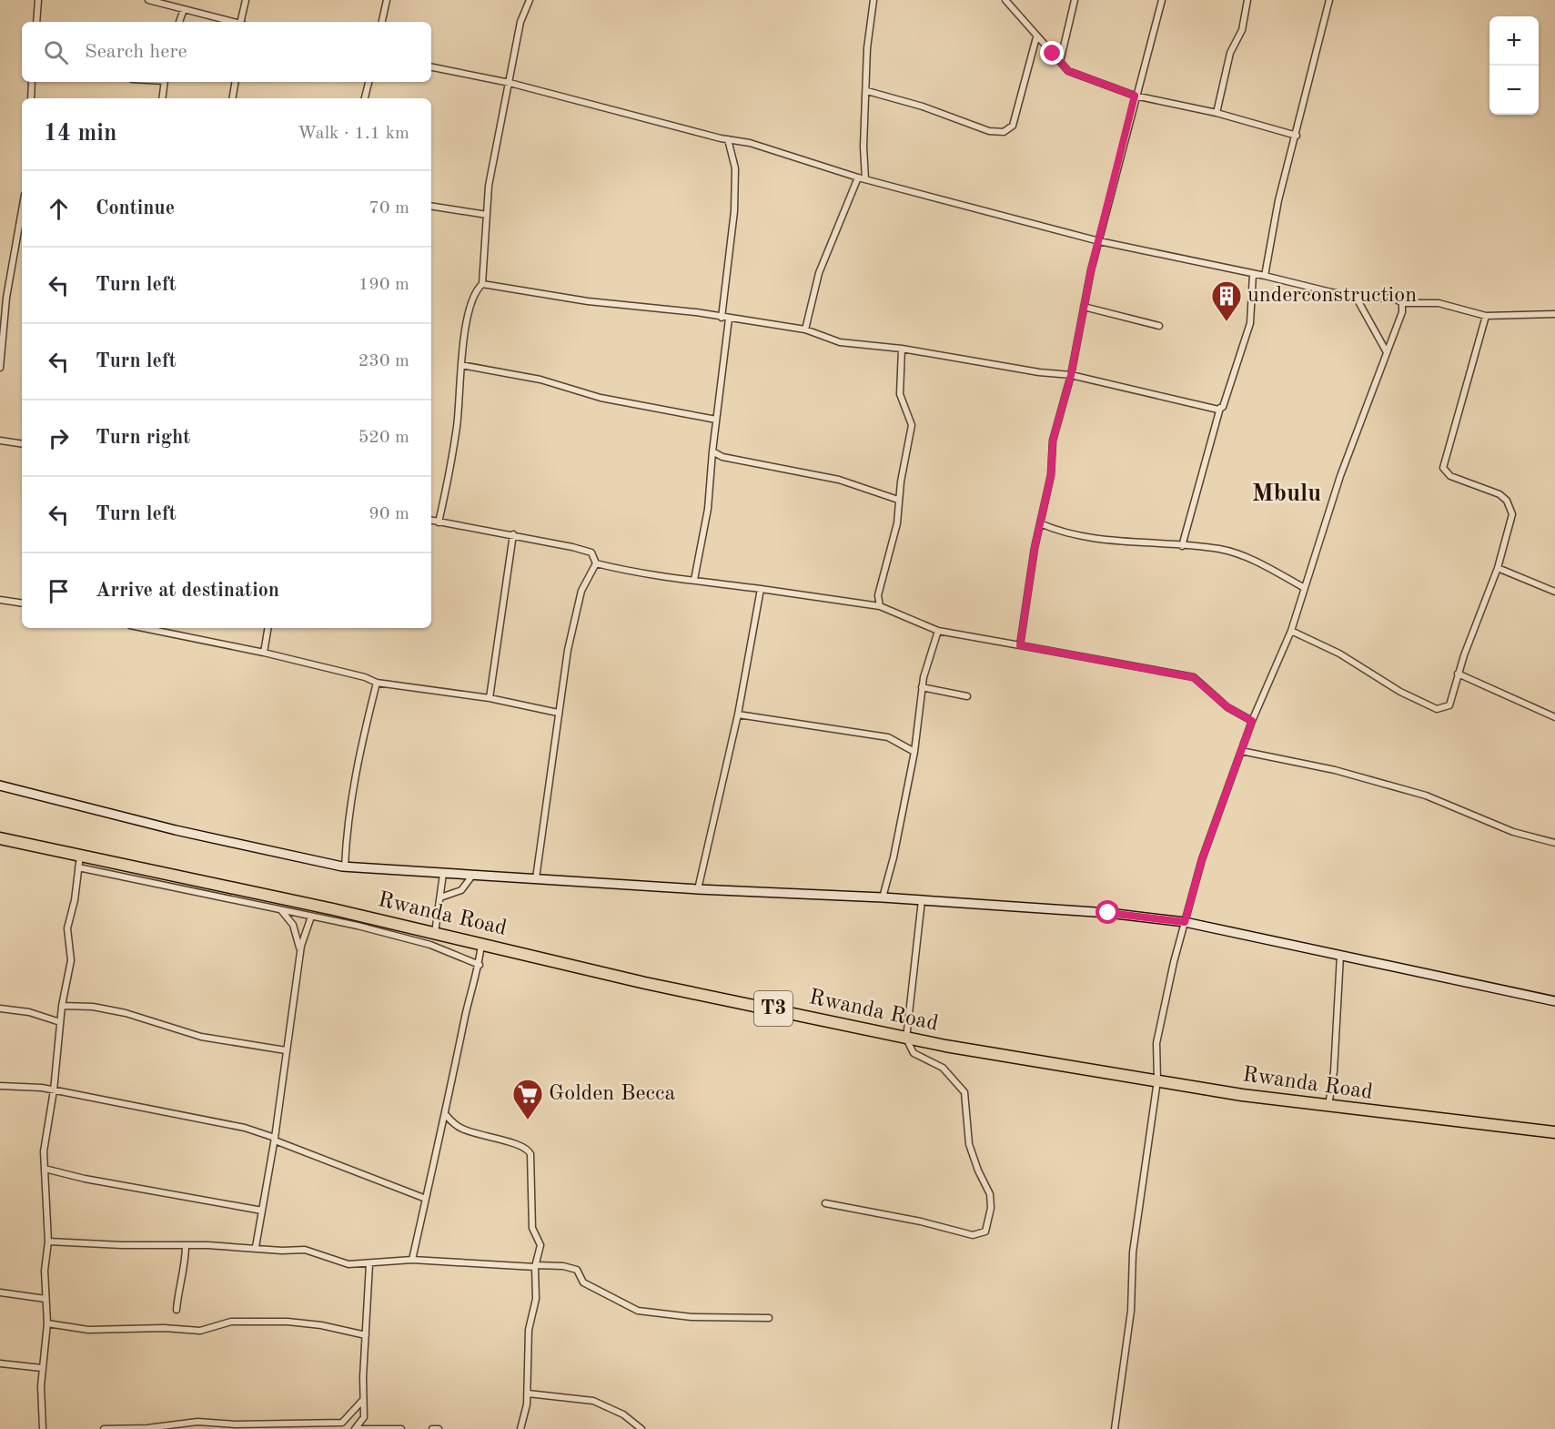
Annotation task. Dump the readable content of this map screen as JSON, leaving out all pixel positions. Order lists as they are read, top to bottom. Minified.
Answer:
{"streets":{"highway":["Rwanda Road","T3"]},"districts":["Mbulu"],"places":{"building":["underconstruction"],"supermarket":["Golden Becca"]},"page":{"map_buttons":["+","−"],"search":"Search here","heading":["14 min","Walk · 1.1 km"],"list":[["Continue","70 m"],["Turn left","190 m"],["Turn left","230 m"],["Turn right","520 m"],["Turn left","90 m"],"Arrive at destination"]}}
